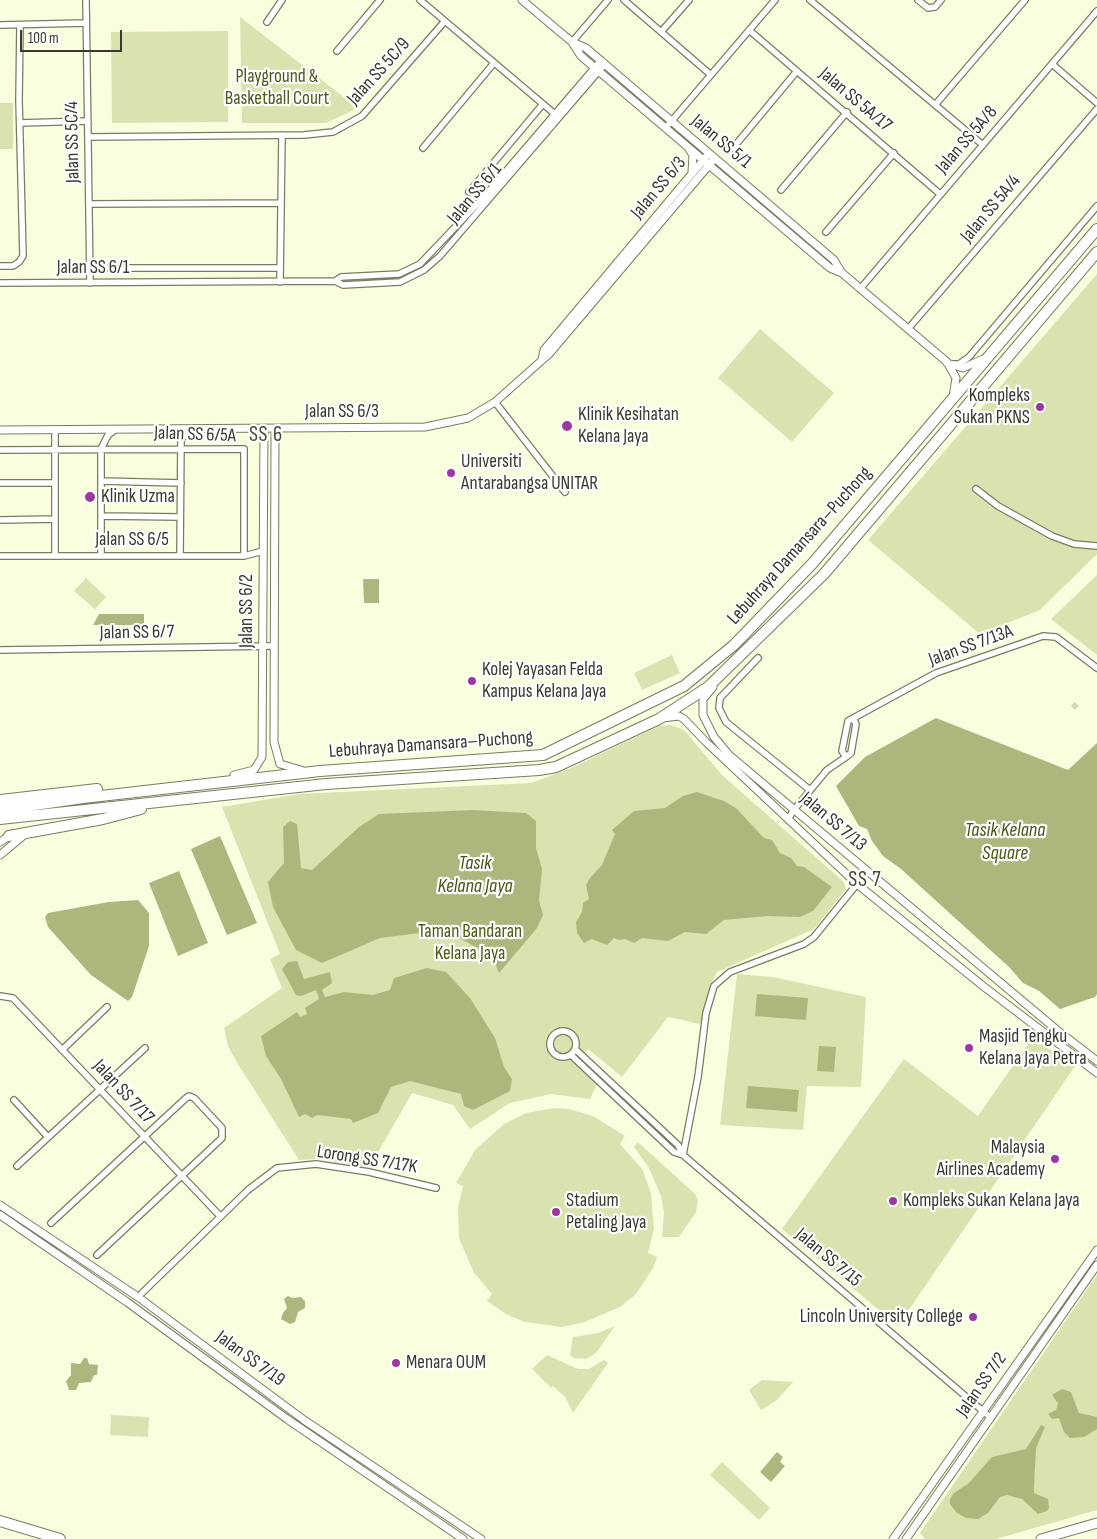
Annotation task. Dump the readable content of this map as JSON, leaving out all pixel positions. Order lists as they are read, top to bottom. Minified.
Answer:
{"streets":{"highway":["Lebuhraya Damansara–Puchong"],"street":["Jalan SS 5C/9","Jalan SS 5A/17","Jalan SS 5A/8","Jalan SS 5C/4","Jalan SS 5/1","Jalan SS 6/3","Jalan SS 6/1","Jalan SS 5A/4","Jalan SS 6/5A","Jalan SS 6/5","Jalan SS 6/2","Jalan SS 6/7","Jalan SS 7/13A","Jalan SS 7/13","Jalan SS 7/17","Lorong SS 7/17K","Jalan SS 7/15","Jalan SS 7/19","Jalan SS 7/2"]},"crossings":[["Jalan SS 5C/9","Jalan SS 5C/4"],["Jalan SS 5A/17","Jalan SS 5A/8"],["Jalan SS 5A/8","Jalan SS 5/1"],["Jalan SS 5C/4","Jalan SS 6/1"],["Jalan SS 5/1","Jalan SS 6/3"],["Jalan SS 5/1","Jalan SS 6/1"],["Jalan SS 5/1","Jalan SS 5A/4"],["Jalan SS 6/3","Jalan SS 6/2"],["Jalan SS 6/5A","Jalan SS 6/5"],["Jalan SS 6/5","Jalan SS 6/2"],["Lebuhraya Damansara–Puchong","Jalan SS 7/13"],["Jalan SS 6/2","Jalan SS 6/7"],["Jalan SS 7/13A","Jalan SS 7/13"],["Jalan SS 7/17","Lorong SS 7/17K"],["Jalan SS 7/15","Jalan SS 7/2"]],"districts":["SS 6","SS 7"],"water":["Tasik Kelana Square","Tasik Kelana Jaya"],"parks":["Playground & Basketball Court","Taman Bandaran Kelana Jaya"],"places":["Kompleks Sukan PKNS","Klinik Kesihatan Kelana Jaya","Universiti Antarabangsa UNITAR","Klinik Uzma","Kolej Yayasan Felda Kampus Kelana Jaya","Masjid Tengku Kelana Jaya Petra","Malaysia Airlines Academy","Kompleks Sukan Kelana Jaya","Stadium Petaling Jaya","Lincoln University College","Menara OUM"],"scale_bar":"100 m"}
